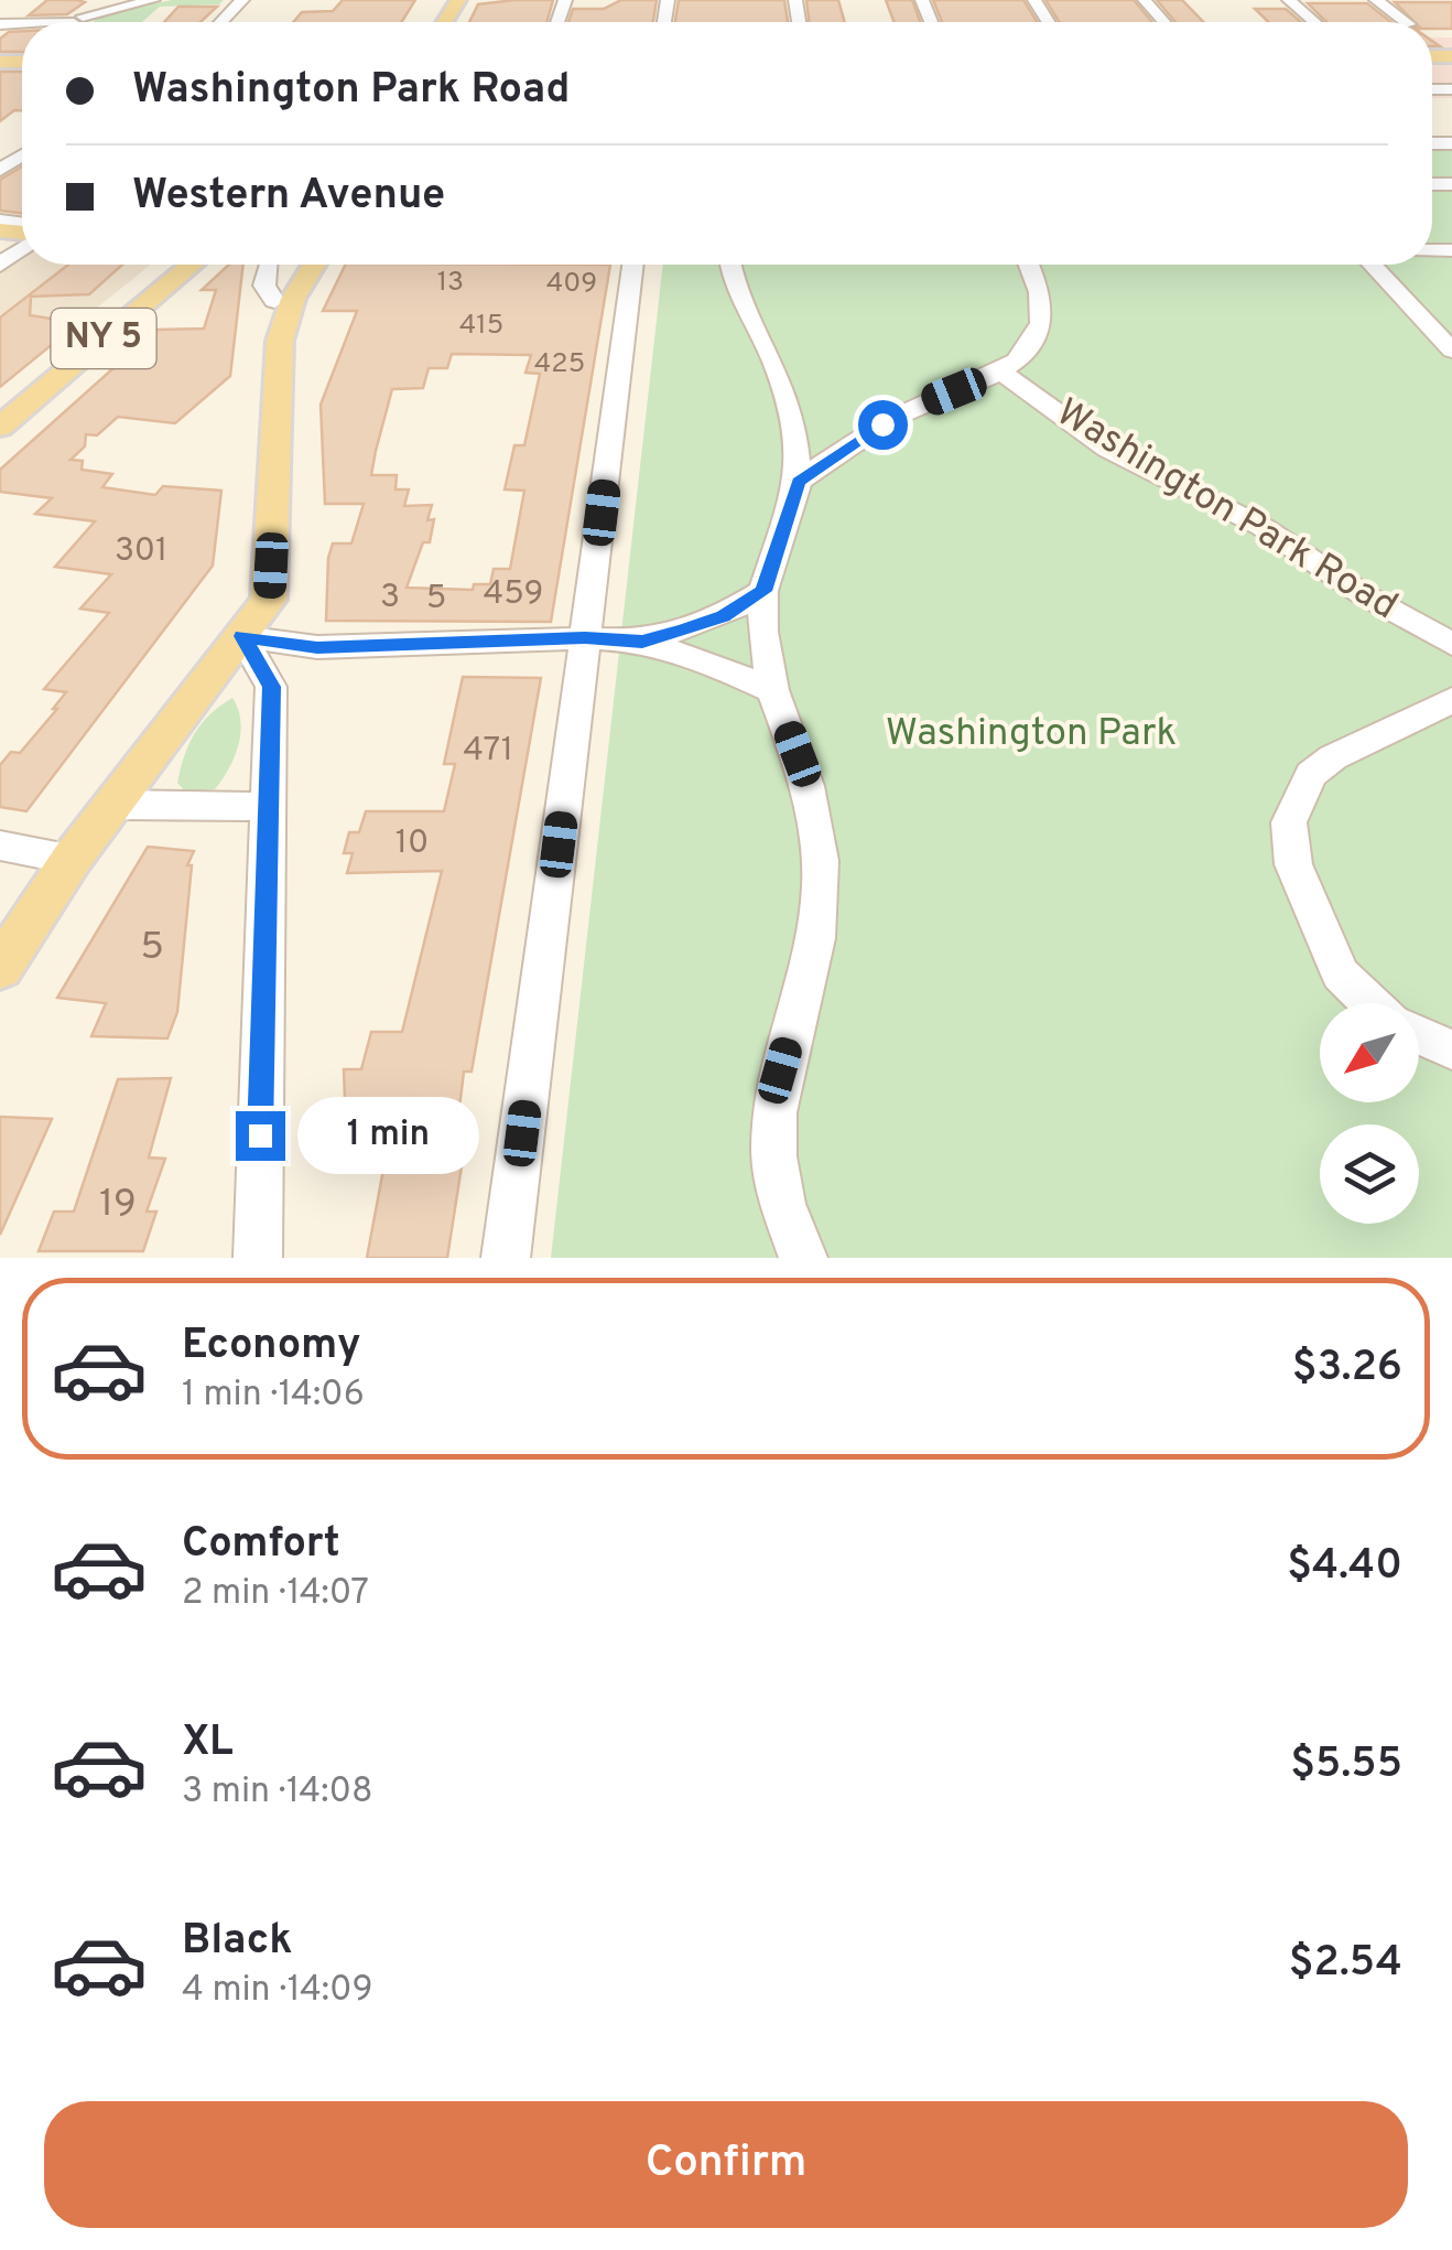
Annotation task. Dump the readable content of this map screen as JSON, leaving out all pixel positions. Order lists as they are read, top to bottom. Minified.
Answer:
{"streets":{"main road":["NY 5"],"street":["Washington Park Road"]},"parks":["Washington Park"],"house_numbers":["13","409","415","425","301","459","3","5","471","10","5","19"],"north":"bottom left","page":{"banner":["Washington Park Road","Western Avenue"],"bubble":"1 min","list":[{"name":"Economy","note":"1 min · 14:06","value":"$3.26"},{"name":"Comfort","note":"2 min · 14:07","value":"$4.40"},{"name":"XL","note":"3 min · 14:08","value":"$5.55"},{"name":"Black","note":"4 min · 14:09","value":"$2.54"}],"buttons":"Confirm"}}
